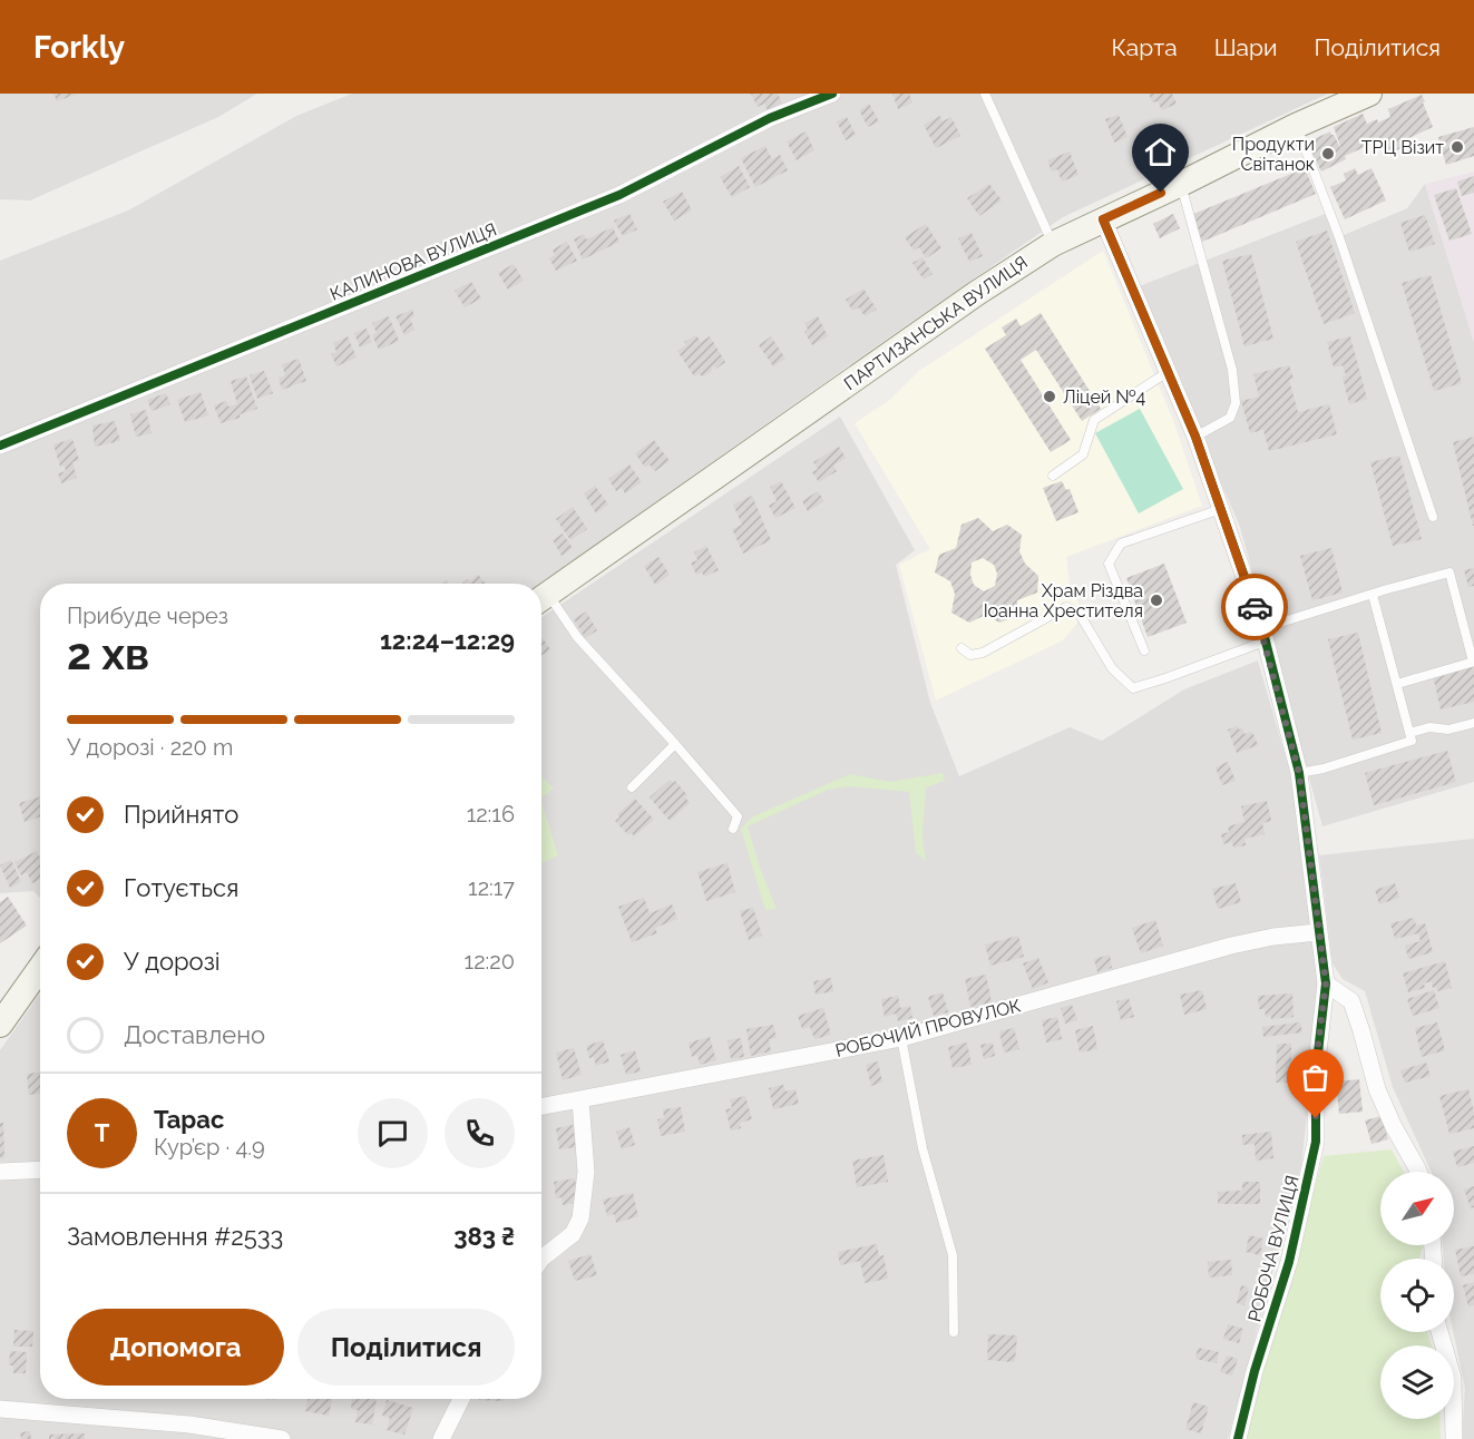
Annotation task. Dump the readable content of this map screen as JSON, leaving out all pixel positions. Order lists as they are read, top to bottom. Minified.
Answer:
{"streets":{"main road":["ПАРТИЗАНСЬКА ВУЛИЦЯ"],"street":["КАЛИНОВА ВУЛИЦЯ","РОБОЧИЙ ПРОВУЛОК","РОБОЧА ВУЛИЦЯ"]},"crossings":[["ПАРТИЗАНСЬКА ВУЛИЦЯ","РОБОЧА ВУЛИЦЯ"],["РОБОЧИЙ ПРОВУЛОК","РОБОЧА ВУЛИЦЯ"]],"places":["ТРЦ Візит","Продукти Світанок","Ліцей №4","Храм Різдва Іоанна Хрестителя"],"north":"top right","page":{"header":"Forkly","nav":["Карта","Шари","Поділитися"],"heading":["2 хв","Прибуде через","12:24–12:29"],"panel":["Тарас","Кур’єр · 4.9","Замовлення #2533","383 ₴"],"bar":"У дорозі · 220 m","list":[["Прийнято","12:16"],["Готується","12:17"],["У дорозі","12:20"],"Доставлено"],"round":"Т","buttons":["Допомога","Поділитися"]}}
